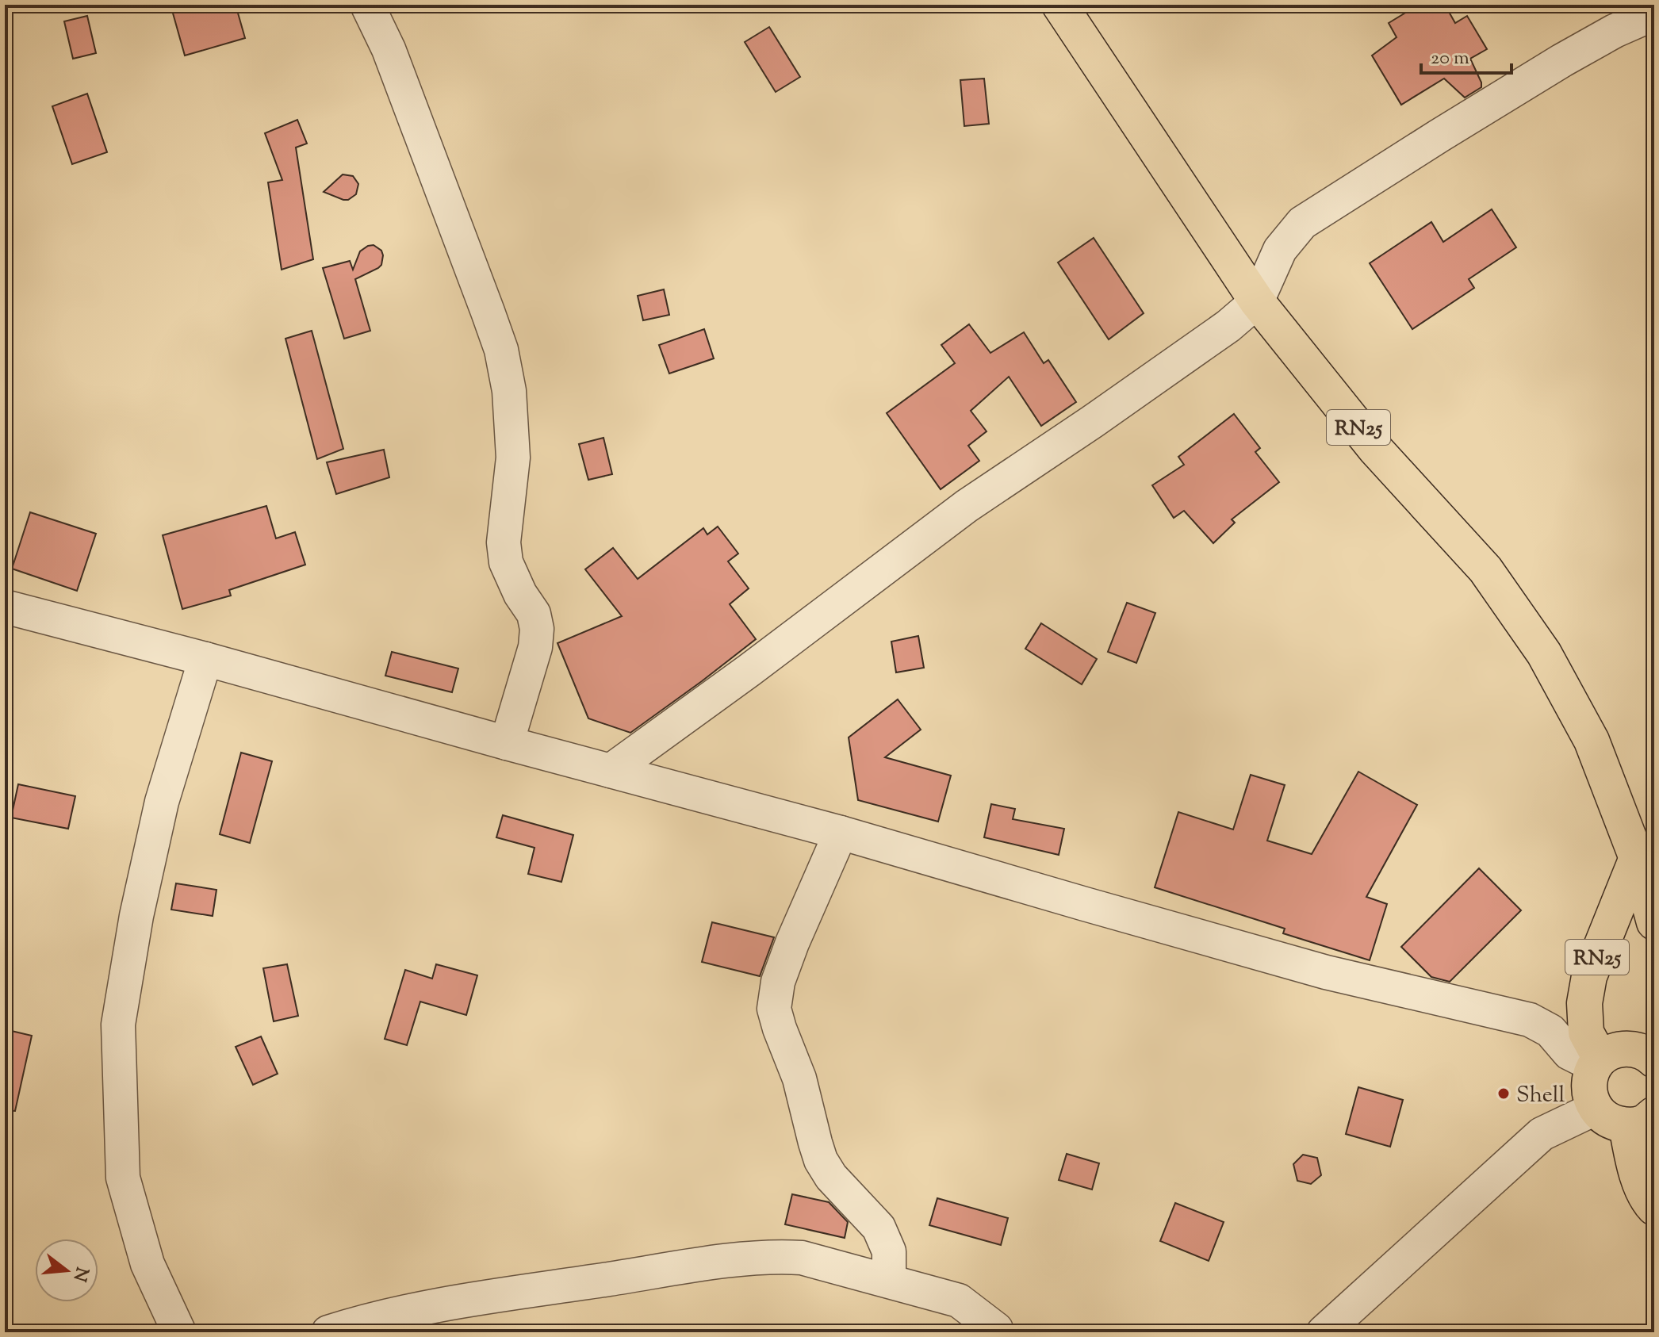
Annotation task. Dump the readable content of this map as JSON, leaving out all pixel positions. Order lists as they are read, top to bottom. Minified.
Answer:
{"streets":{"main road":["RN25"]},"places":["Shell"],"scale_bar":"20 m","north":"right"}
